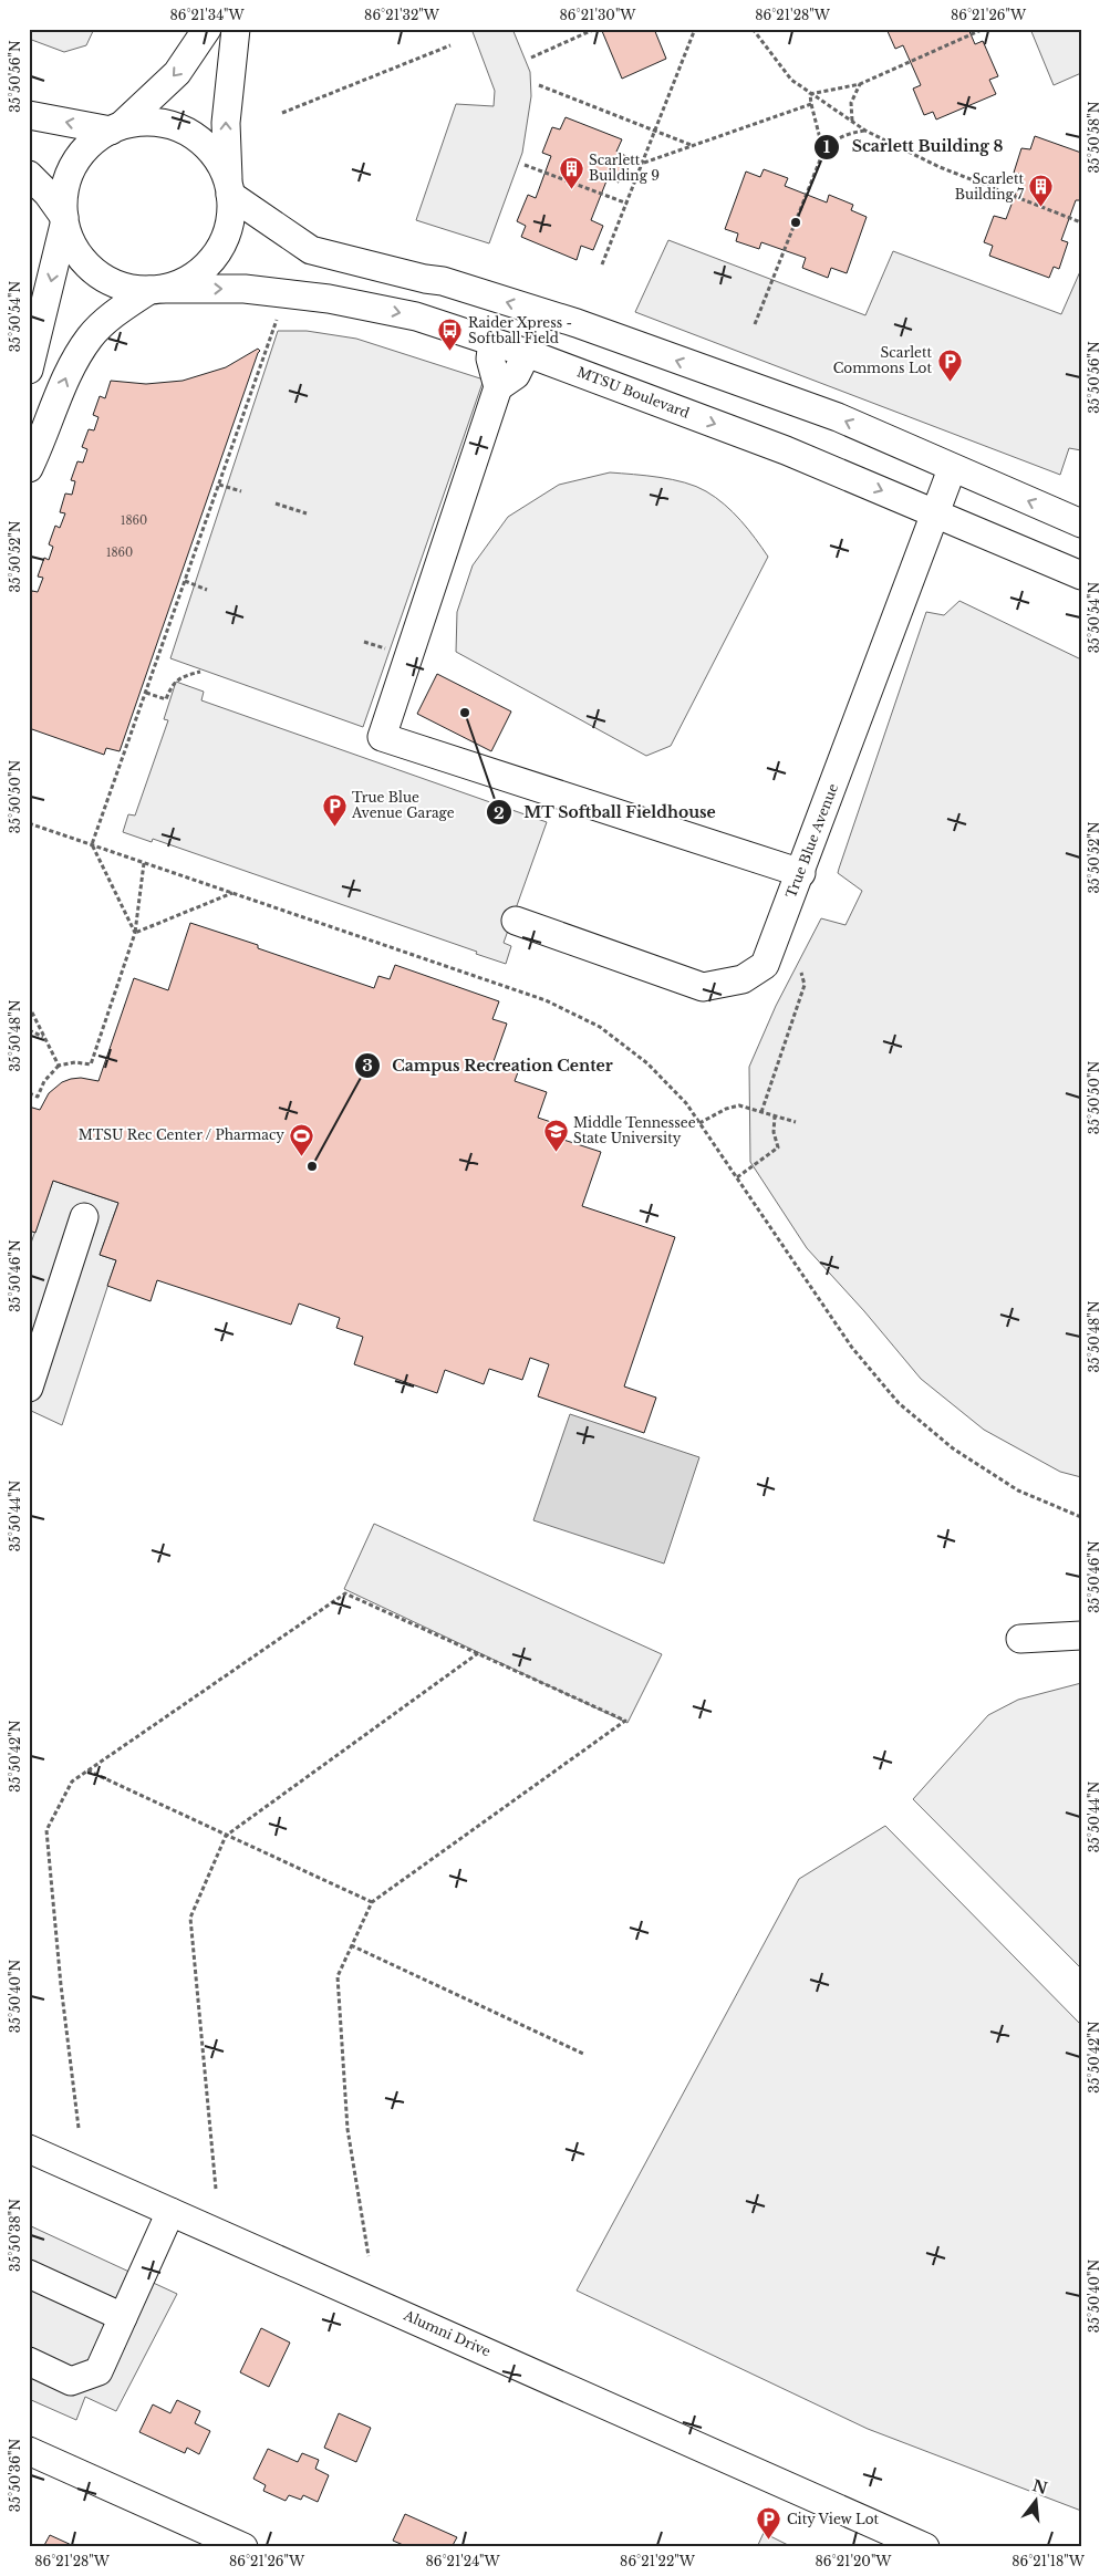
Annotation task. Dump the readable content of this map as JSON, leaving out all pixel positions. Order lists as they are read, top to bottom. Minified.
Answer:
{"streets":{"street":["MTSU Boulevard","True Blue Avenue","Alumni Drive"]},"crossings":[["MTSU Boulevard","True Blue Avenue"]],"places":{"building":["Scarlett Building 9","Scarlett Building 7"],"other":["Scarlett Building 8","MT Softball Fieldhouse","Campus Recreation Center"],"bus stop":["Raider Xpress - Softball Field"],"parking":["Scarlett Commons Lot","True Blue Avenue Garage","City View Lot"],"school or university":["Middle Tennessee State University"],"sports":["MTSU Rec Center / Pharmacy"]},"house_numbers":["1860","1860"],"north":"top","coordinates":["86°21'34\"W","86°21'32\"W","86°21'30\"W","86°21'28\"W","86°21'26\"W","35°50'56\"N","35°50'58\"N","35°50'54\"N","35°50'52\"N","35°50'50\"N","35°50'48\"N","35°50'46\"N","35°50'44\"N","35°50'42\"N","35°50'40\"N","35°50'38\"N","35°50'36\"N","86°21'24\"W","86°21'22\"W","86°21'20\"W","86°21'18\"W"]}
